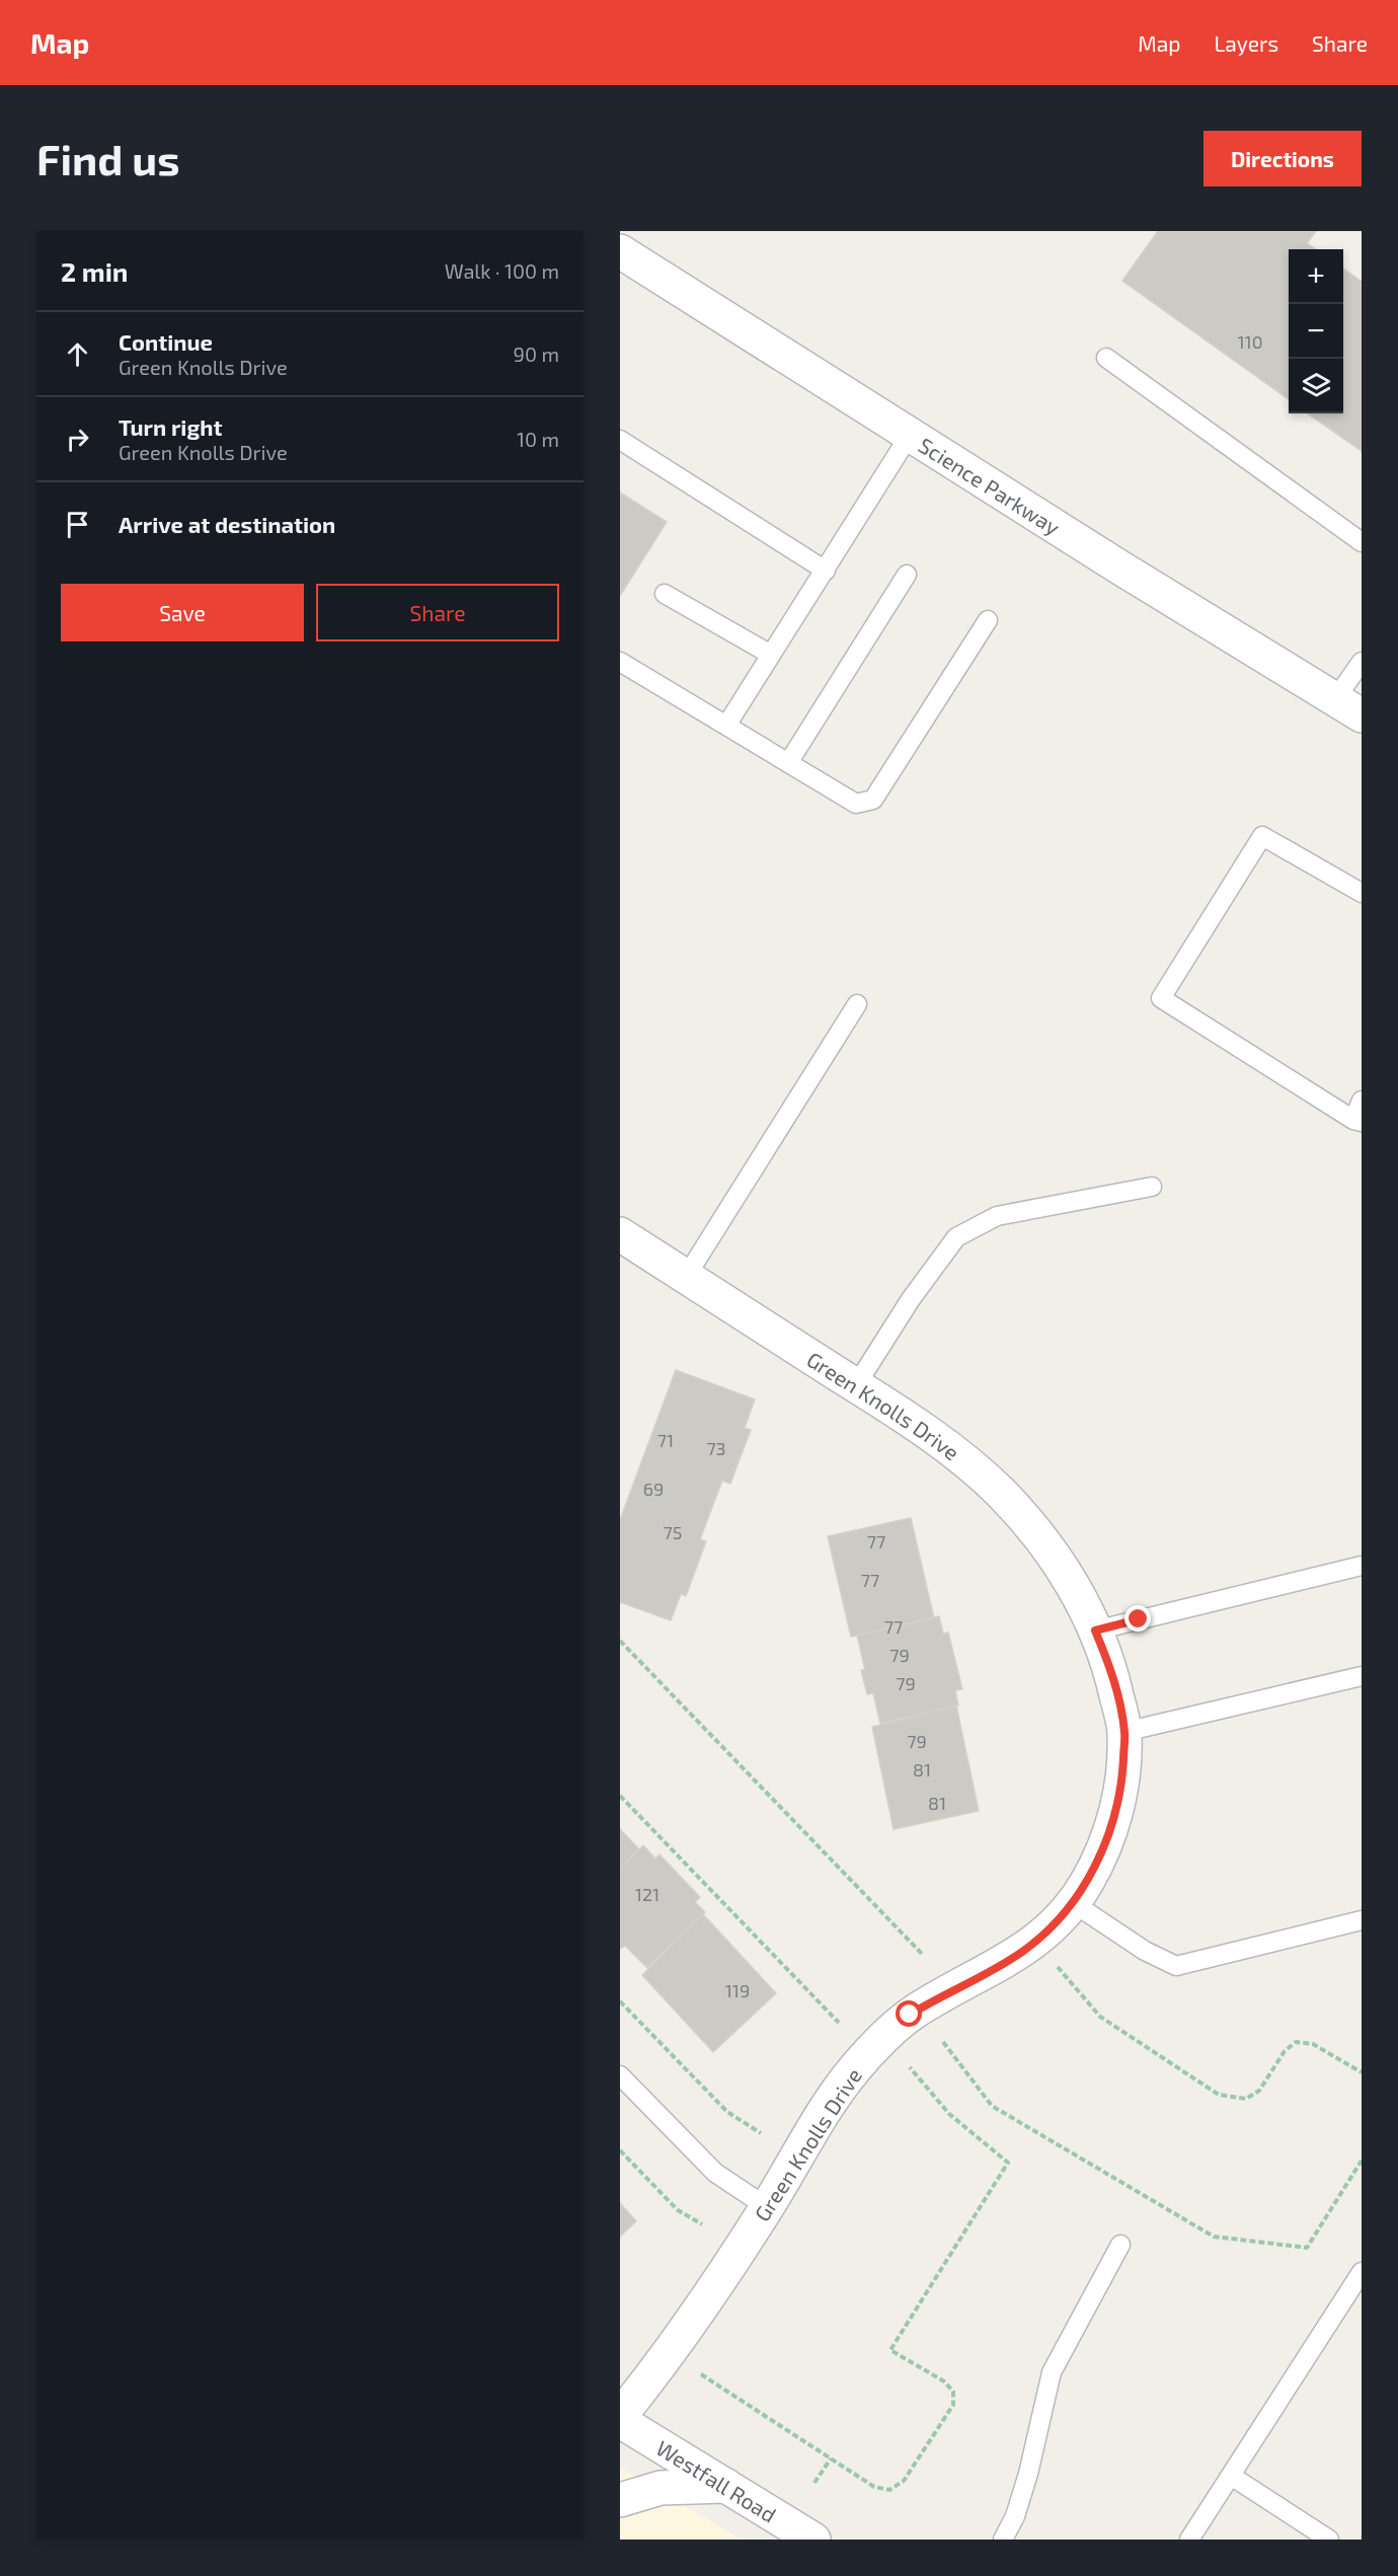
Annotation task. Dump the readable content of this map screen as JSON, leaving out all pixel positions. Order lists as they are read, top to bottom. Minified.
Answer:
{"streets":{"street":["Science Parkway","Green Knolls Drive","Westfall Road"]},"house_numbers":["110","71","73","69","75","77","77","77","79","79","79","81","81","121","119"],"page":{"header":"Map","nav":["Map","Layers","Share"],"buttons":["Directions",["Save","Share"]],"title":"Find us","heading":["2 min","Walk · 100 m"],"map_buttons":["+","−"],"list":[["Continue","Green Knolls Drive","90 m"],["Turn right","Green Knolls Drive","10 m"],"Arrive at destination"]}}
